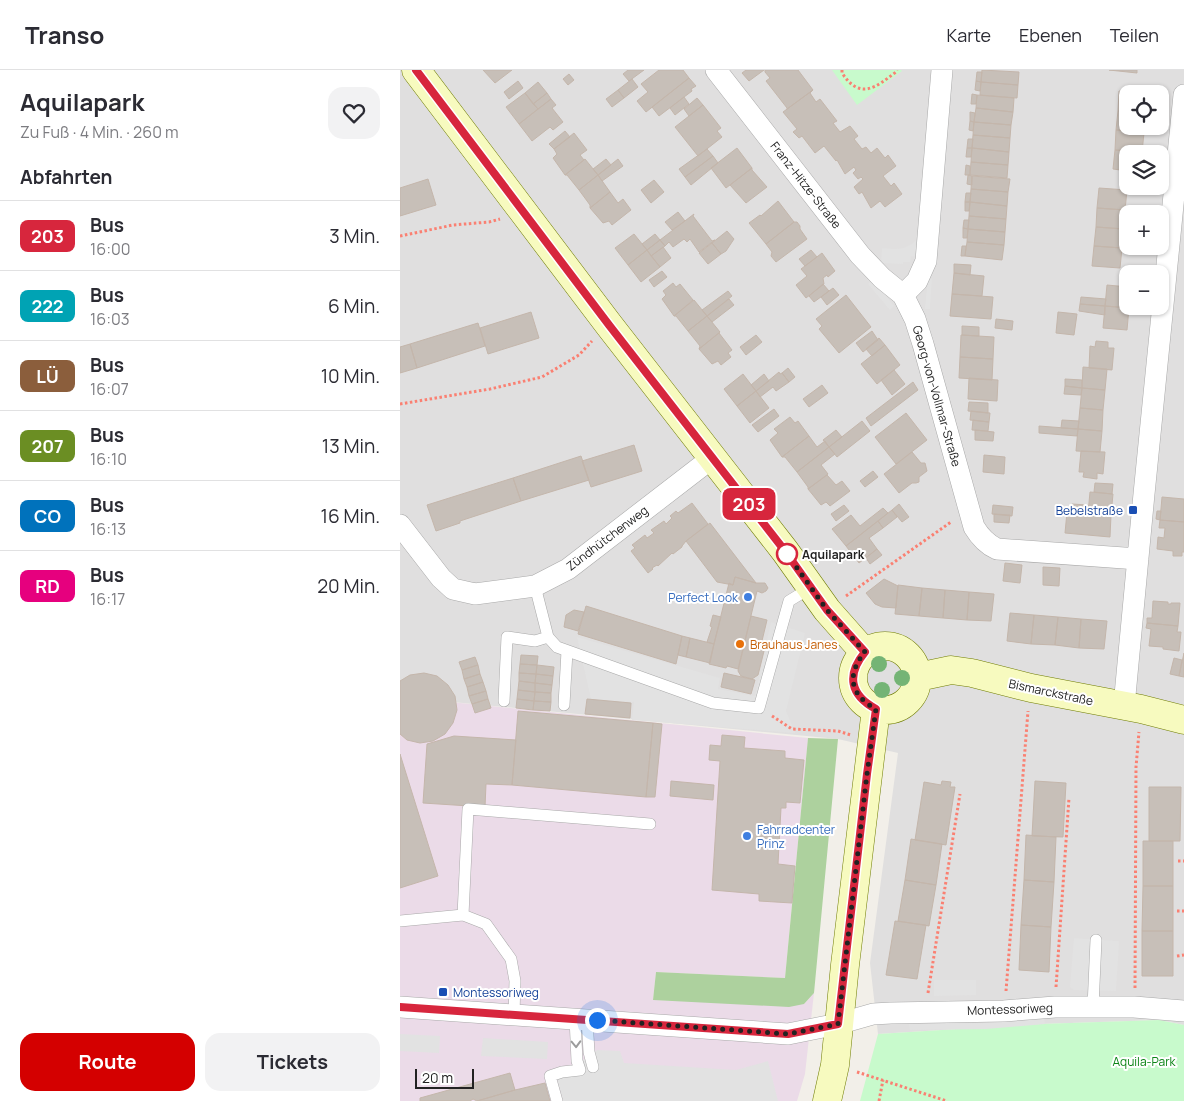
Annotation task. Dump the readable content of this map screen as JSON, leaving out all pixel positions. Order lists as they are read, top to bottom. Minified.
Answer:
{"streets":{"main road":["Bismarckstraße"],"street":["Franz-Hitze-Straße","Georg-von-Vollmar-Straße","Zündhütchenweg","Montessoriweg"]},"crossings":[["Franz-Hitze-Straße","Georg-von-Vollmar-Straße"]],"parks":["Aquila-Park"],"places":{"transit":["Bebelstraße","Montessoriweg"],"other":["Aquilapark","Perfect Look","Brauhaus Janes","Fahrradcenter Prinz"]},"lines":["bus line 203"],"scale_bar":"20 m","page":{"header":"Transo","nav":["Karte","Ebenen","Teilen"],"heading":[["Aquilapark","Zu Fuß · 4 Min. · 260 m"],"Abfahrten"],"on_map":"203","map_buttons":["+","−"],"list":[{"mark":"203","name":"Bus","note":"16:00","value":"3 Min."},{"mark":"222","name":"Bus","note":"16:03","value":"6 Min."},{"mark":"LÜ","name":"Bus","note":"16:07","value":"10 Min."},{"mark":"207","name":"Bus","note":"16:10","value":"13 Min."},{"mark":"CO","name":"Bus","note":"16:13","value":"16 Min."},{"mark":"RD","name":"Bus","note":"16:17","value":"20 Min."}],"buttons":["Route","Tickets"],"scale":"20 m"}}
